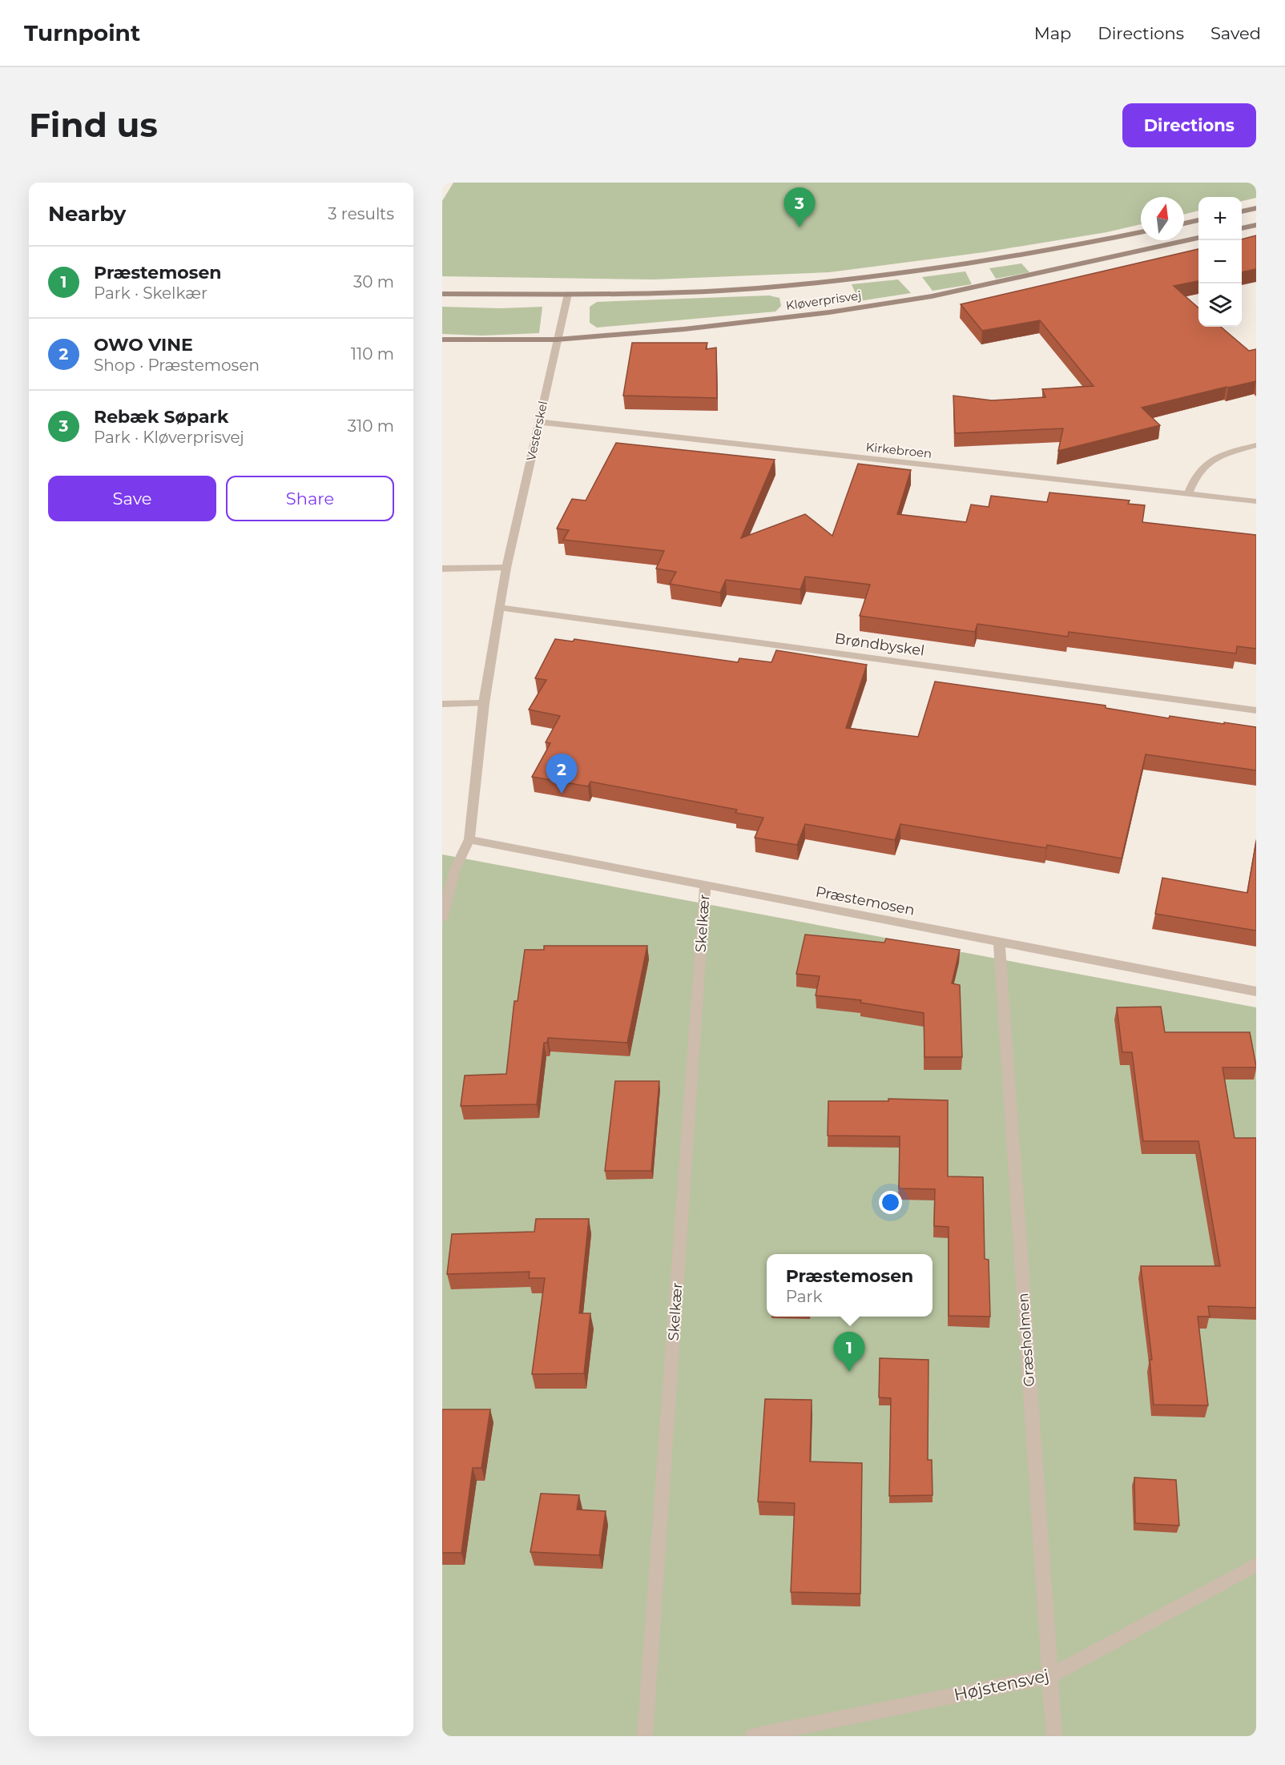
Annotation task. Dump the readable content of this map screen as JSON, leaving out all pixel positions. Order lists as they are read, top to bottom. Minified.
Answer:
{"streets":{"street":["Kløverprisvej","Vesterskel","Kirkebroen","Brøndbyskel","Præstemosen","Skelkær","Græsholmen","Højstensvej"]},"crossings":[["Kløverprisvej","Vesterskel"],["Vesterskel","Kirkebroen"],["Vesterskel","Brøndbyskel"],["Vesterskel","Præstemosen"],["Præstemosen","Skelkær"],["Præstemosen","Græsholmen"],["Græsholmen","Højstensvej"]],"north":"top","page":{"header":"Turnpoint","nav":["Map","Directions","Saved"],"buttons":["Directions",["Save","Share"]],"title":"Find us","heading":["Nearby","3 results"],"pins":["3","2","1"],"map_buttons":["+","−"],"list":[{"mark":"1","name":"Præstemosen","note":"Park · Skelkær","value":"30 m"},{"mark":"2","name":"OWO VINE","note":"Shop · Præstemosen","value":"110 m"},{"mark":"3","name":"Rebæk Søpark","note":"Park · Kløverprisvej","value":"310 m"}],"popup":["Præstemosen","Park"]}}
